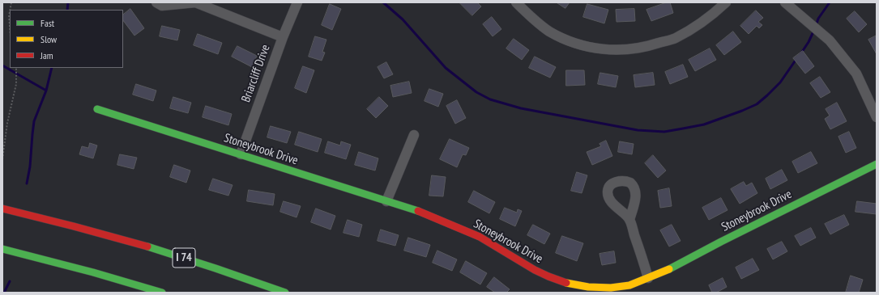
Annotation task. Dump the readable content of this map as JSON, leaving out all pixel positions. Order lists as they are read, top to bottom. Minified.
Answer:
{"streets":{"main road":["Stoneybrook Drive","I 74"],"street":["Briarcliff Drive"]},"crossings":[["Briarcliff Drive","Stoneybrook Drive"]],"legend":["Fast","Slow","Jam"]}
